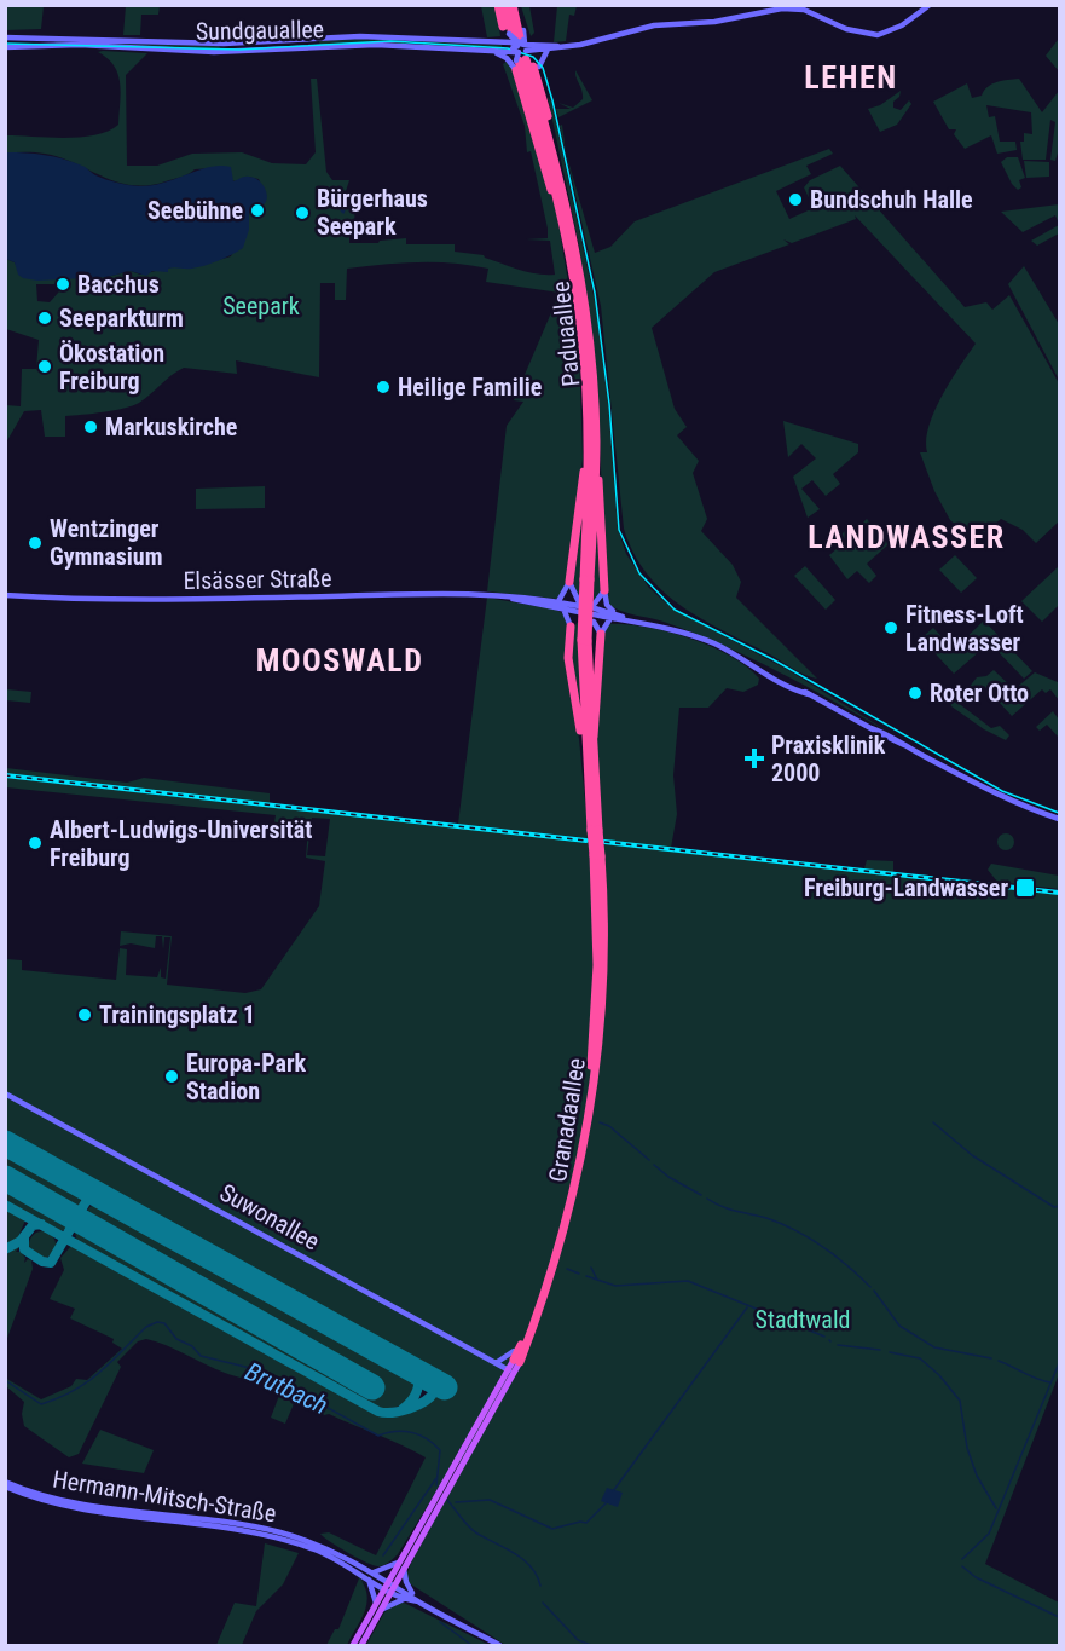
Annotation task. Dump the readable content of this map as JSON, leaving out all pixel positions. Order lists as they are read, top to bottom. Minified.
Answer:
{"streets":{"highway":["Paduaallee","Granadaallee"],"street":["Sundgauallee","Elsässer Straße","Suwonallee","Hermann-Mitsch-Straße"]},"crossings":[["Sundgauallee","Paduaallee"],["Paduaallee","Elsässer Straße"],["Paduaallee","Granadaallee"],["Elsässer Straße","Granadaallee"],["Granadaallee","Suwonallee"],["Granadaallee","Hermann-Mitsch-Straße"]],"districts":["LEHEN","LANDWASSER","MOOSWALD"],"water":["Brutbach"],"parks":["Seepark","Stadtwald"],"places":{"other":["Bundschuh Halle","Seebühne","Bürgerhaus Seepark","Bacchus","Seeparkturm","Ökostation Freiburg","Heilige Familie","Markuskirche","Wentzinger Gymnasium","Fitness-Loft Landwasser","Roter Otto","Albert-Ludwigs-Universität Freiburg","Trainingsplatz 1","Europa-Park Stadion"],"health":["Praxisklinik 2000"],"transit":["Freiburg-Landwasser"]}}
